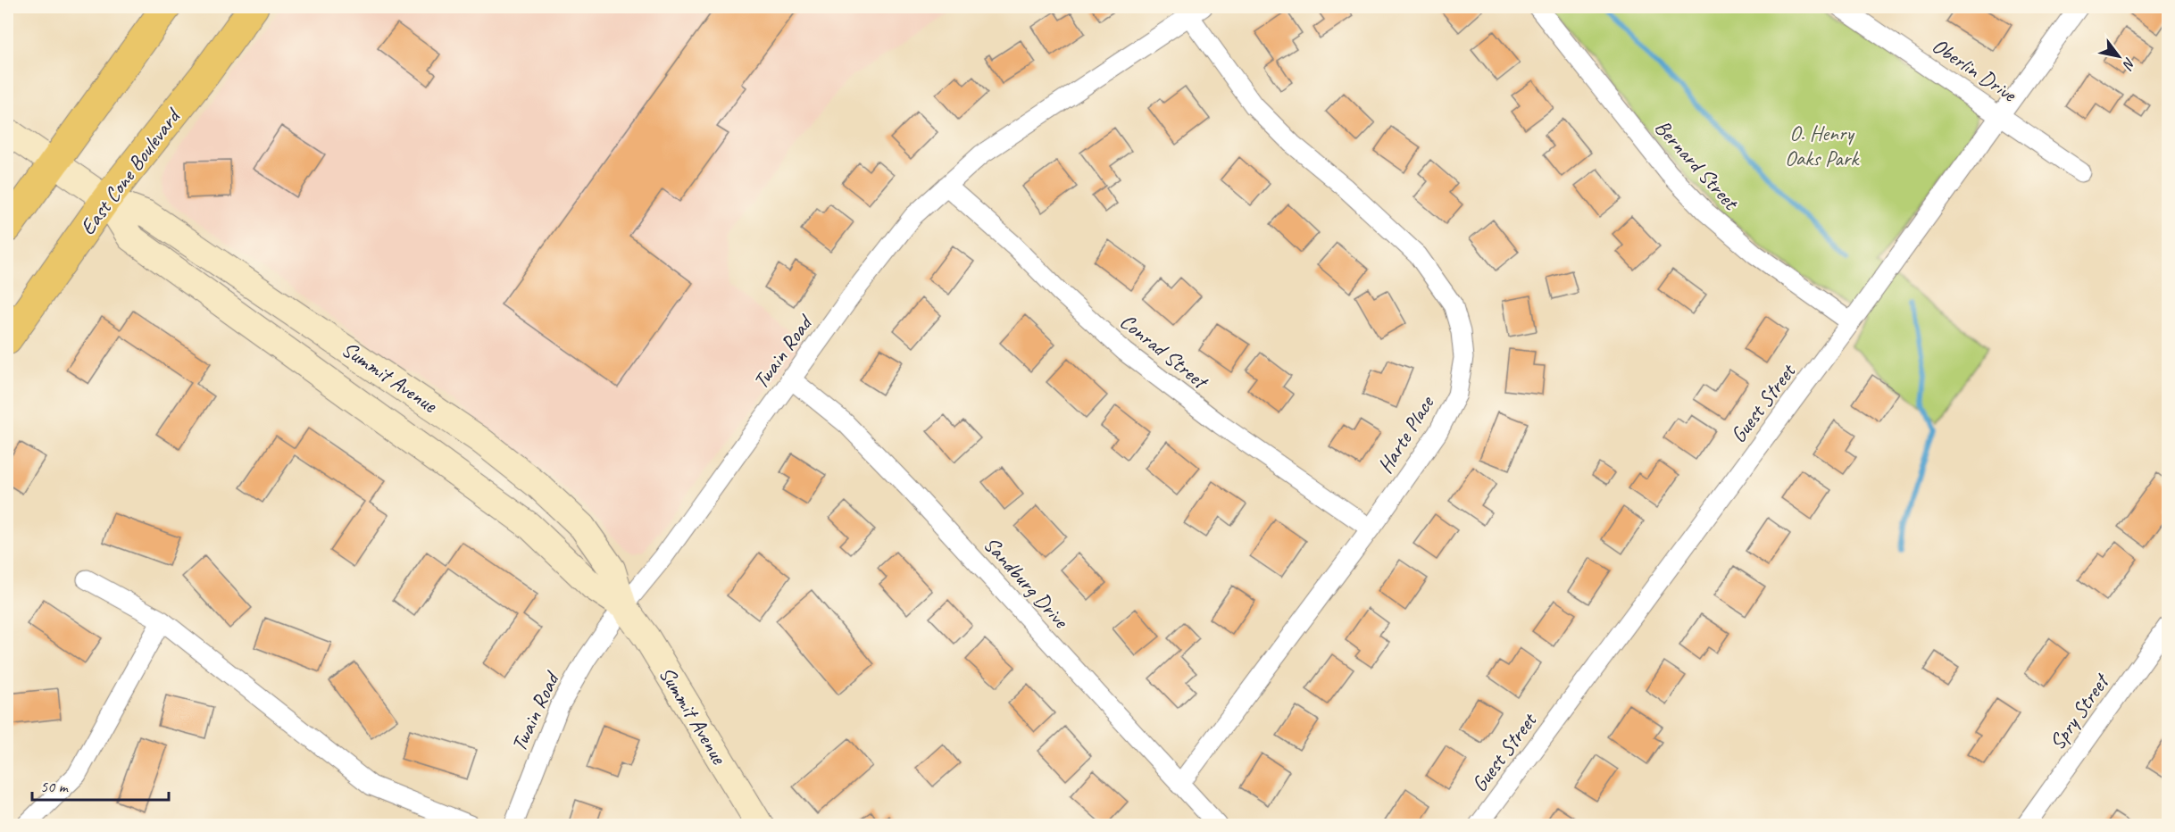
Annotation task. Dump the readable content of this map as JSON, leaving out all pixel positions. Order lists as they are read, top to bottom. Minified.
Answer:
{"streets":{"main road":["East Cone Boulevard","Summit Avenue"],"street":["Oberlin Drive","Bernard Street","Conrad Street","Twain Road","Guest Street","Harte Place","Sandburg Drive","Spry Street"]},"crossings":[["Oberlin Drive","Guest Street"],["Bernard Street","Guest Street"],["East Cone Boulevard","Summit Avenue"],["Conrad Street","Twain Road"],["Conrad Street","Harte Place"],["Twain Road","Summit Avenue"],["Twain Road","Harte Place"],["Twain Road","Sandburg Drive"],["Harte Place","Sandburg Drive"]],"parks":["O. Henry Oaks Park"],"scale_bar":"50 m","north":"bottom right"}
